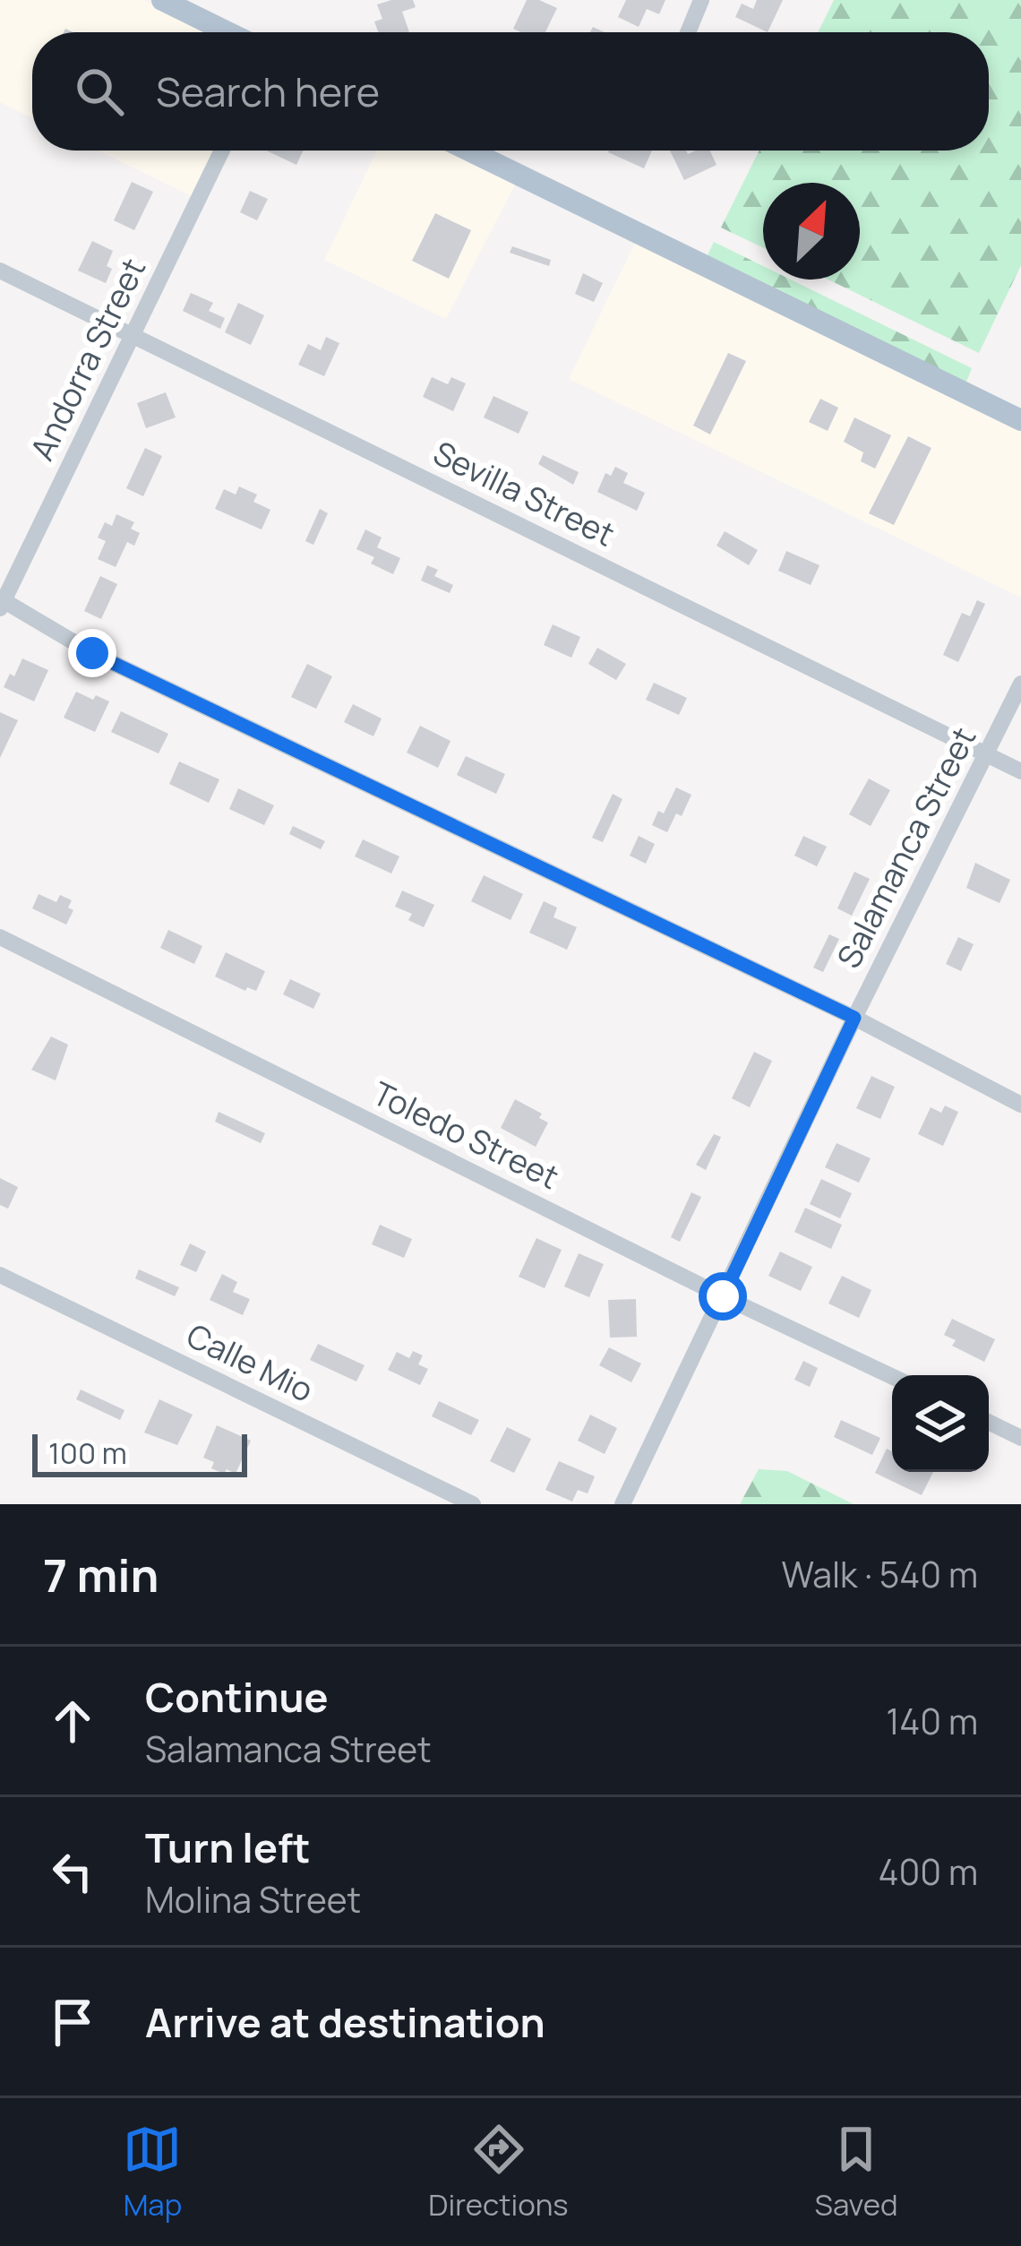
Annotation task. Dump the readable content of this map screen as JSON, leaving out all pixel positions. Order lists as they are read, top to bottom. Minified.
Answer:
{"streets":{"street":["Andorra Street","Sevilla Street","Salamanca Street","Toledo Street","Calle Mio"]},"crossings":[["Andorra Street","Sevilla Street"],["Sevilla Street","Salamanca Street"],["Salamanca Street","Toledo Street"]],"scale_bar":"100 m","north":"top right","page":{"search":"Search here","scale":"100 m","heading":["7 min","Walk · 540 m"],"list":[["Continue","Salamanca Street","140 m"],["Turn left","Molina Street","400 m"],"Arrive at destination"],"nav":["Map","Directions","Saved"]}}
